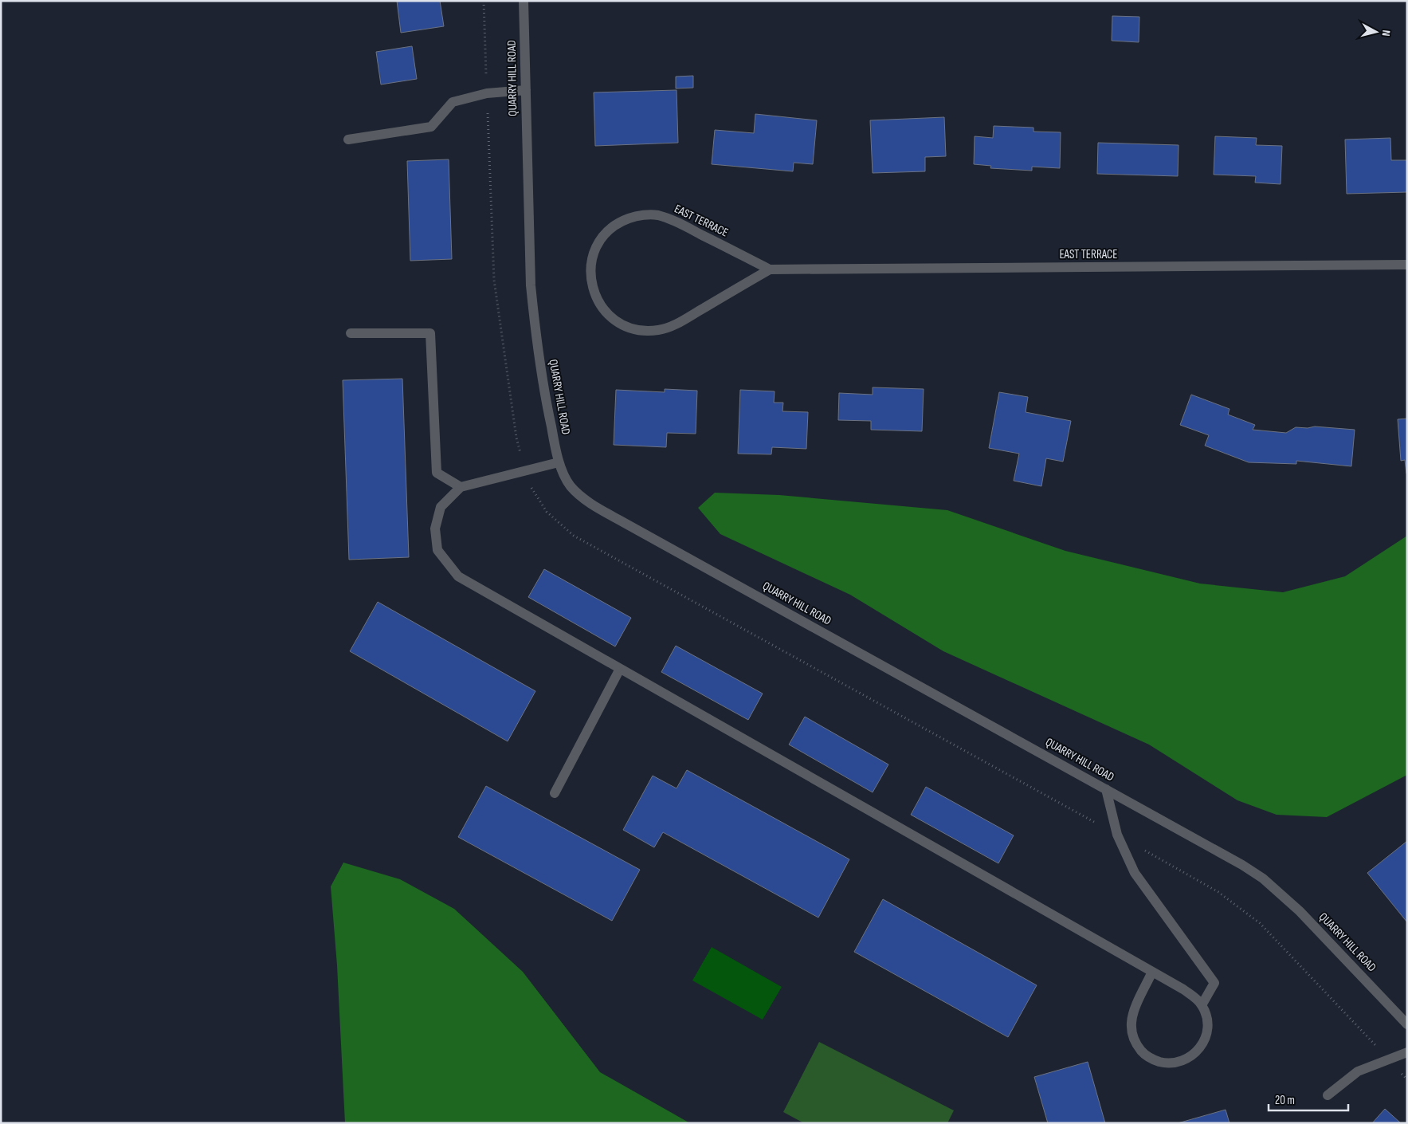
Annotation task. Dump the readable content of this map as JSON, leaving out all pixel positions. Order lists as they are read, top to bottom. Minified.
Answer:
{"streets":{"street":["QUARRY HILL ROAD","EAST TERRACE"]},"scale_bar":"20 m","north":"right"}
